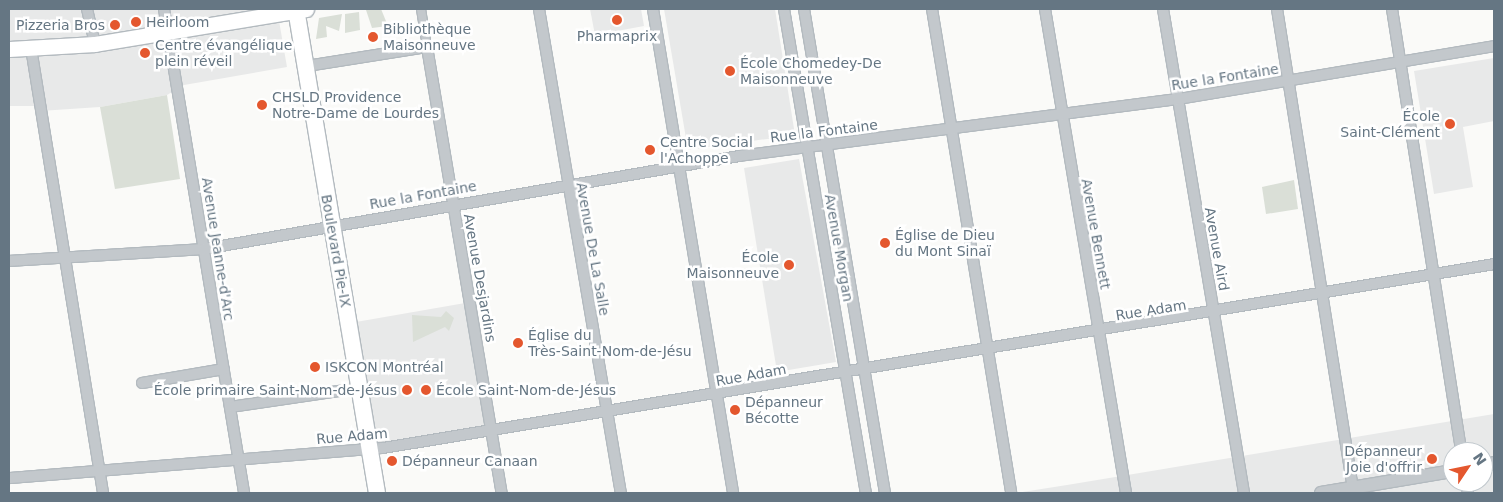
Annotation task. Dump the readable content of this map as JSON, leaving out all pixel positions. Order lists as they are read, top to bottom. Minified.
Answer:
{"streets":{"main road":["Boulevard Pie-IX"],"street":["Rue la Fontaine","Avenue Bennett","Avenue Morgan","Avenue Jeanne-d'Arc","Avenue De La Salle","Avenue Aird","Avenue Desjardins","Rue Adam"]},"crossings":[["Rue la Fontaine","Avenue Bennett"],["Rue la Fontaine","Avenue Morgan"],["Rue la Fontaine","Avenue Jeanne-d'Arc"],["Rue la Fontaine","Avenue De La Salle"],["Rue la Fontaine","Avenue Aird"],["Rue la Fontaine","Boulevard Pie-IX"],["Rue la Fontaine","Avenue Desjardins"],["Avenue Bennett","Rue Adam"],["Avenue Morgan","Rue Adam"],["Avenue Jeanne-d'Arc","Rue Adam"],["Avenue De La Salle","Rue Adam"],["Avenue Aird","Rue Adam"],["Boulevard Pie-IX","Rue Adam"],["Avenue Desjardins","Rue Adam"]],"places":["Pharmaprix","Heirloom","Pizzeria Bros","Bibliothèque Maisonneuve","Centre évangélique plein réveil","École Chomedey-De Maisonneuve","CHSLD Providence Notre-Dame de Lourdes","École Saint-Clément","Centre Social l'Achoppe","Église de Dieu du Mont Sinaï","École Maisonneuve","Église du Très-Saint-Nom-de-Jésu","ISKCON Montréal","École primaire Saint-Nom-de-Jésus","École Saint-Nom-de-Jésus","Dépanneur Bécotte","Dépanneur Joie d'offrir","Dépanneur Canaan"],"north":"top right"}
